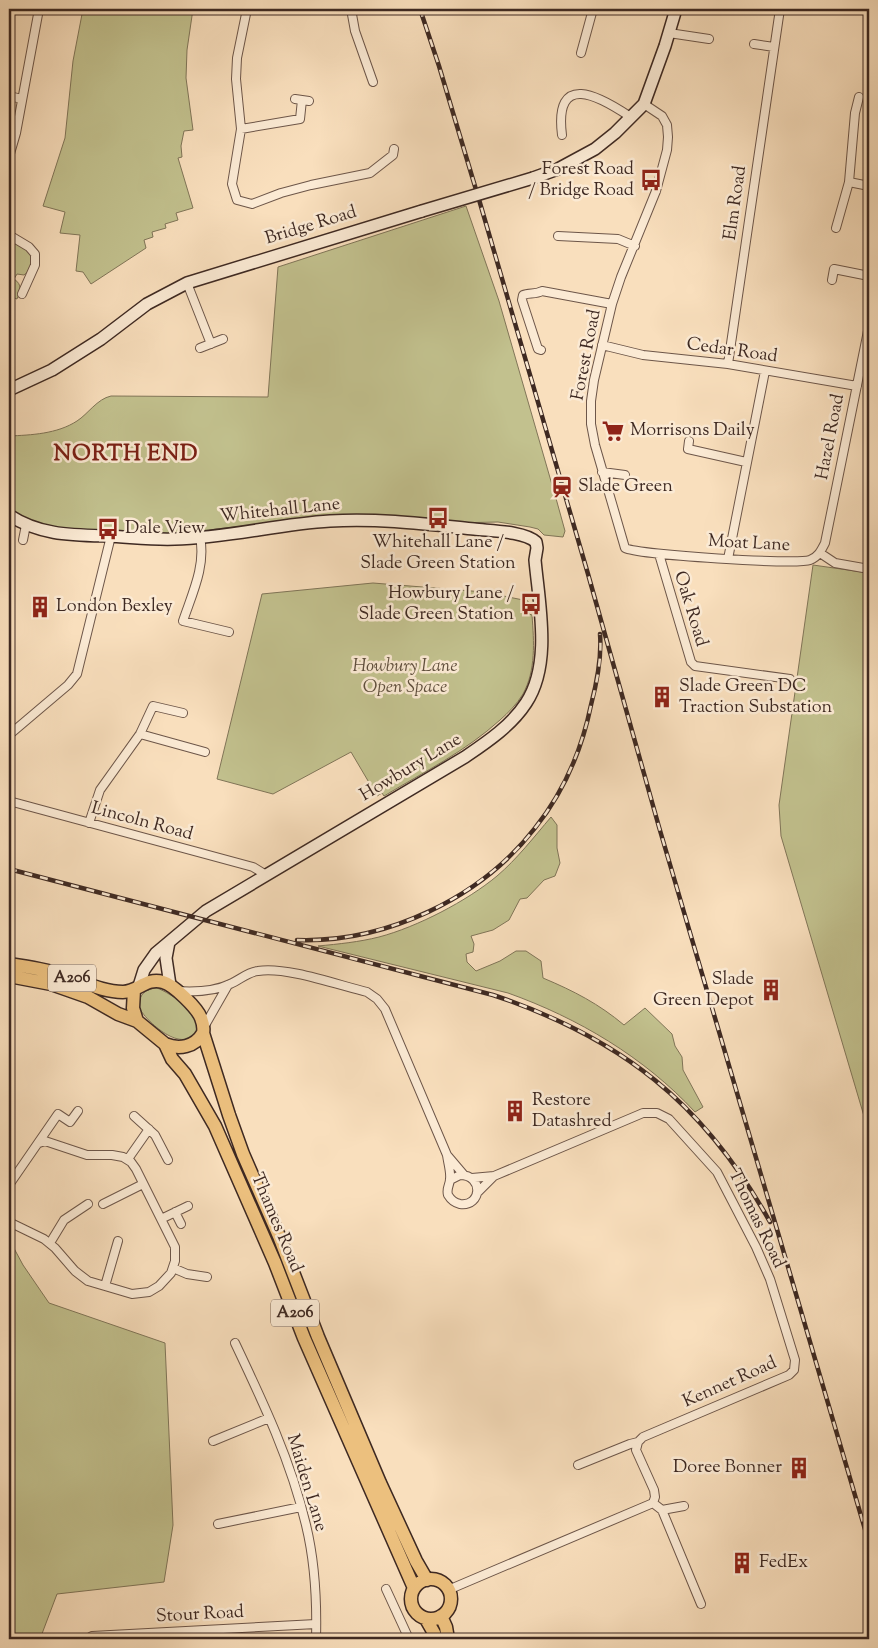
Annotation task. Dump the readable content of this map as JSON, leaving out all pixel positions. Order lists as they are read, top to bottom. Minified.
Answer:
{"streets":{"main road":["A206","Thames Road"],"street":["Elm Road","Bridge Road","Cedar Road","Forest Road","Hazel Road","Whitehall Lane","Moat Lane","Oak Road","Howbury Lane","Lincoln Road","Thomas Road","Kennet Road","Maiden Lane","Stour Road"]},"crossings":[["Elm Road","Cedar Road"],["Bridge Road","Forest Road"],["Cedar Road","Forest Road"],["Cedar Road","Hazel Road"],["Forest Road","Moat Lane"],["Hazel Road","Moat Lane"],["Whitehall Lane","Howbury Lane"],["Moat Lane","Oak Road"],["Howbury Lane","Lincoln Road"],["Howbury Lane","A206"],["Howbury Lane","Thomas Road"],["Howbury Lane","Thames Road"],["A206","Thomas Road"],["A206","Thames Road"],["Thomas Road","Thames Road"],["Thomas Road","Kennet Road"],["Maiden Lane","Stour Road"]],"districts":["NORTH END"],"parks":["Howbury Lane Open Space"],"places":{"bus stop":["Forest Road / Bridge Road","Whitehall Lane / Slade Green Station","Dale View","Howbury Lane / Slade Green Station"],"supermarket":["Morrisons Daily"],"station":["Slade Green"],"building":["London Bexley","Slade Green DC Traction Substation","Slade Green Depot","Restore Datashred","Doree Bonner","FedEx"]}}
